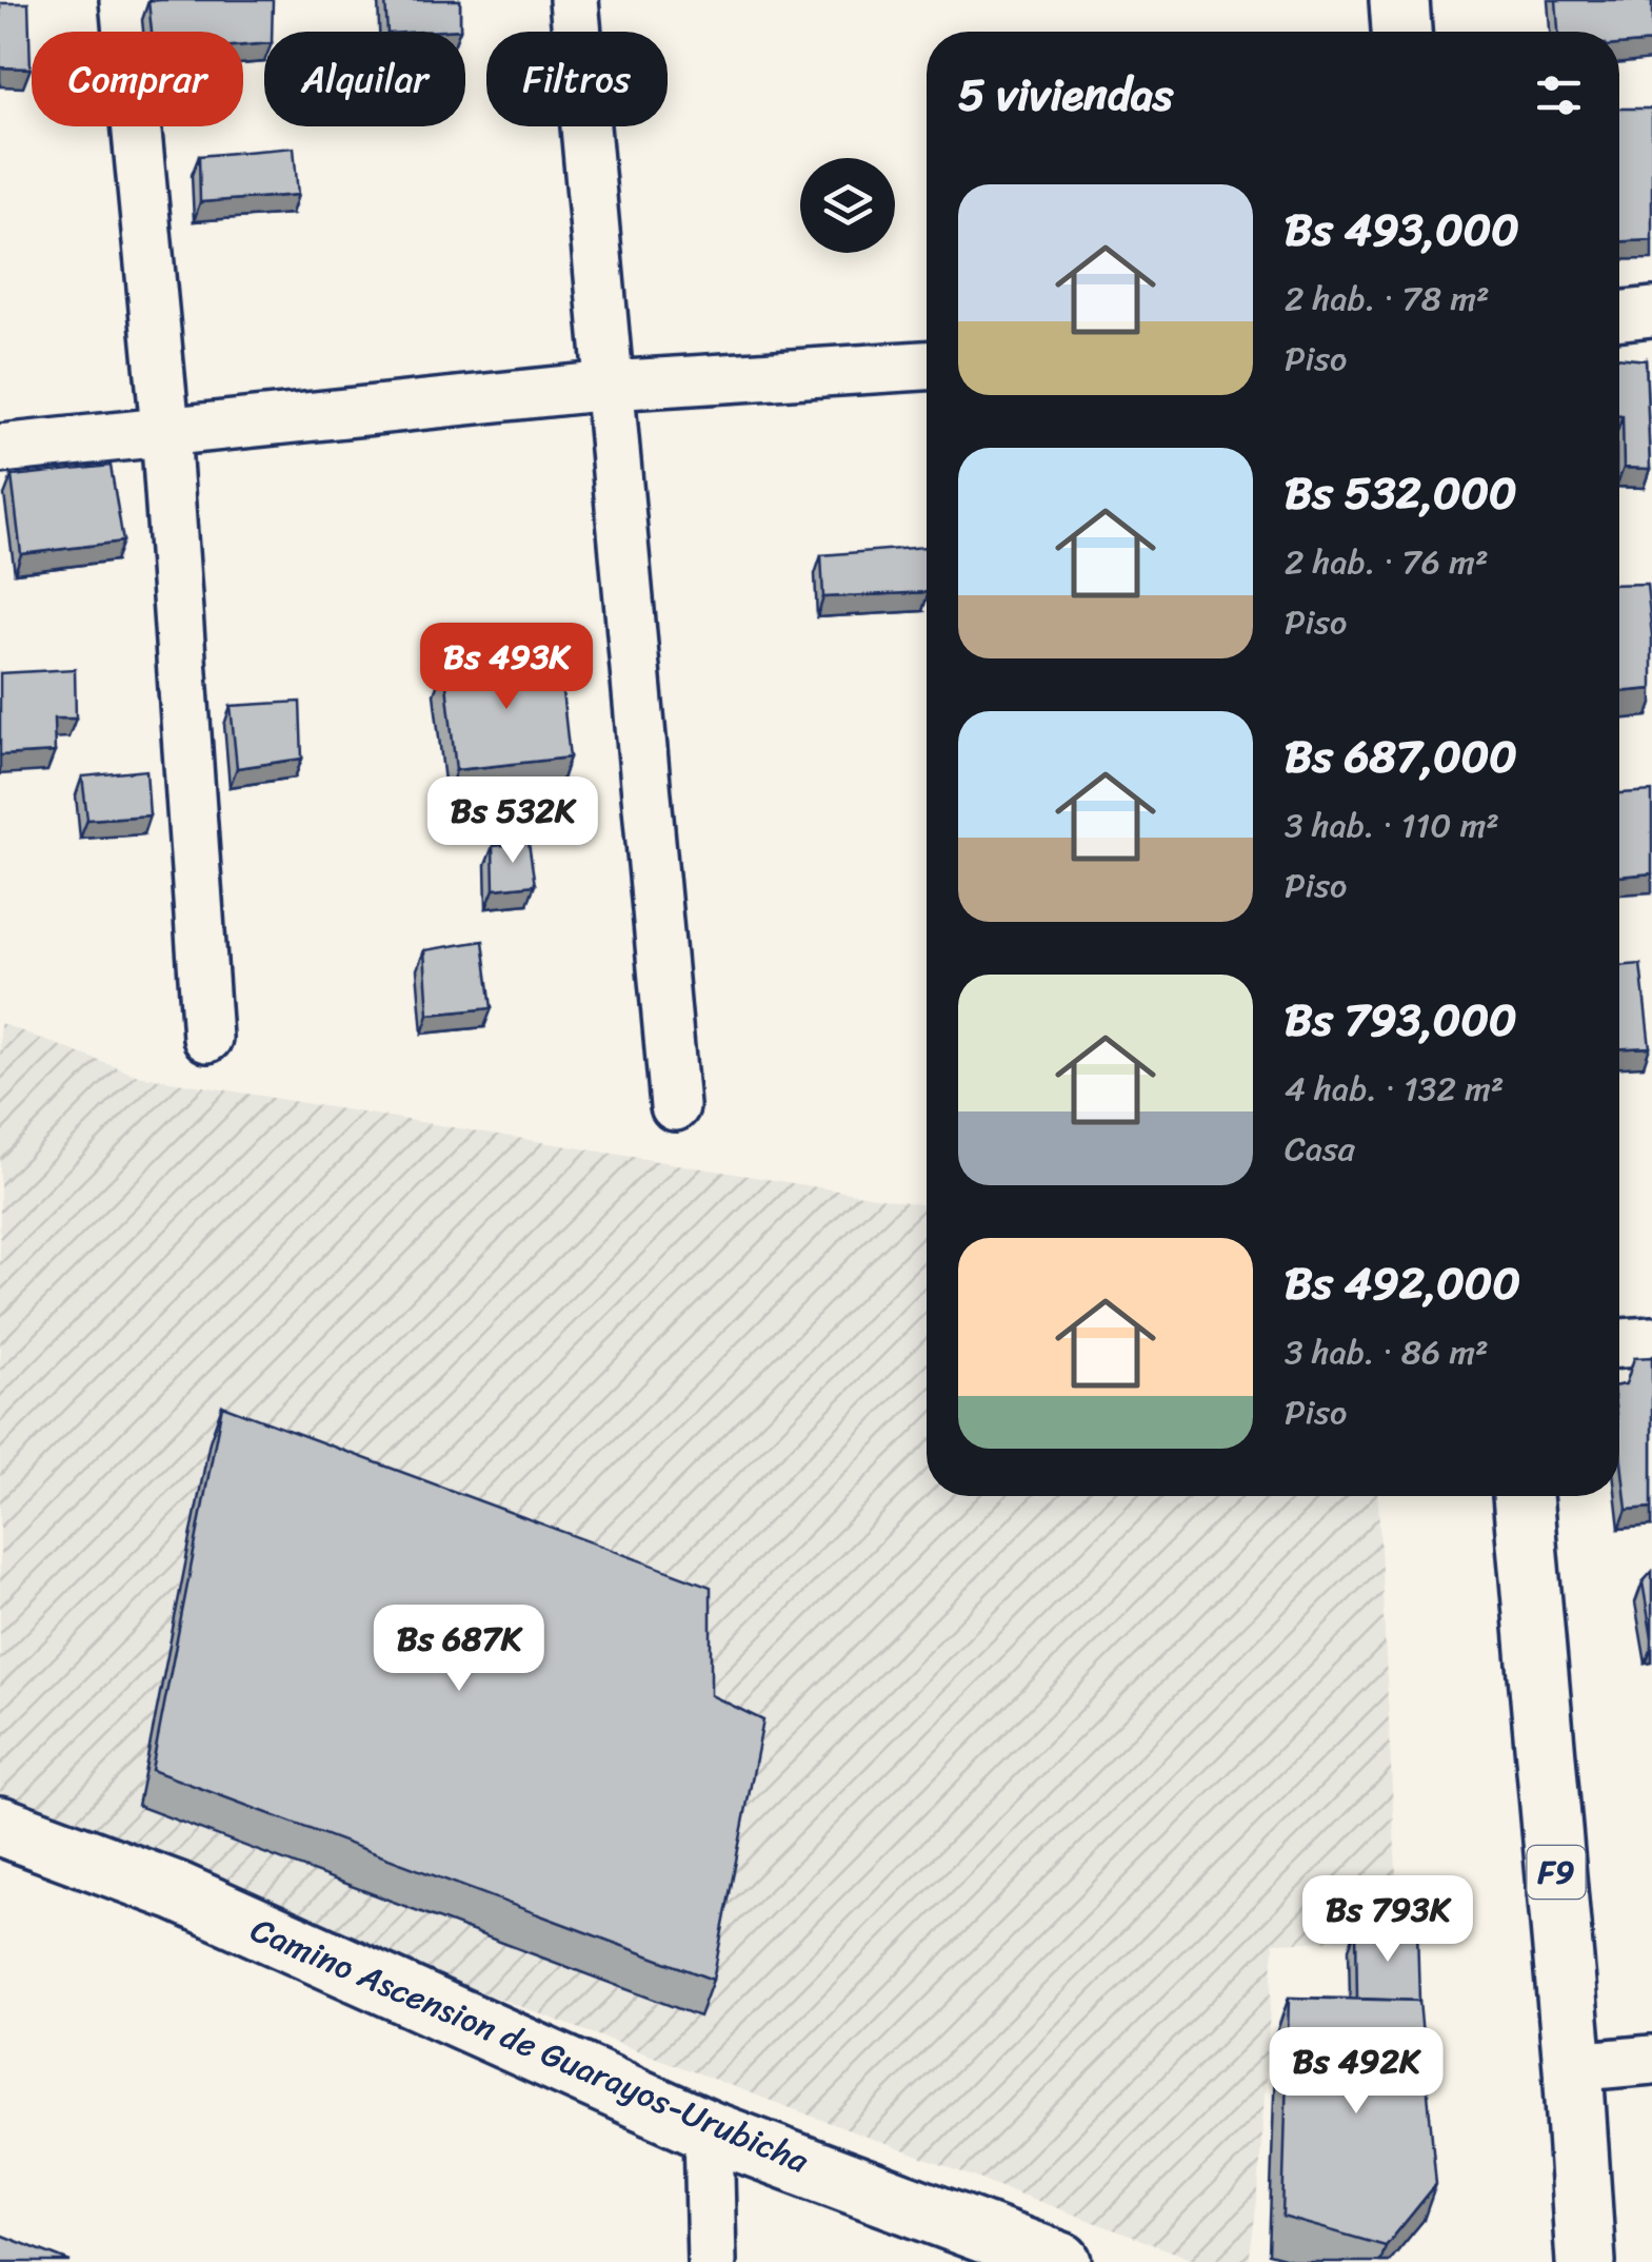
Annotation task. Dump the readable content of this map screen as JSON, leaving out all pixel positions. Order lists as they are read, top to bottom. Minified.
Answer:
{"streets":{"main road":["F9","Camino Ascension de Guarayos-Urubicha"]},"page":{"chip":["Comprar","Alquilar","Filtros"],"heading":"5 viviendas","list":[{"name":"Bs 493,000","note":"2 hab. · 78 m² · Piso"},{"name":"Bs 532,000","note":"2 hab. · 76 m² · Piso"},{"name":"Bs 687,000","note":"3 hab. · 110 m² · Piso"},{"name":"Bs 793,000","note":"4 hab. · 132 m² · Casa"},{"name":"Bs 492,000","note":"3 hab. · 86 m² · Piso"}],"price":["Bs 493K","Bs 532K","Bs 687K","Bs 793K","Bs 492K"]}}
